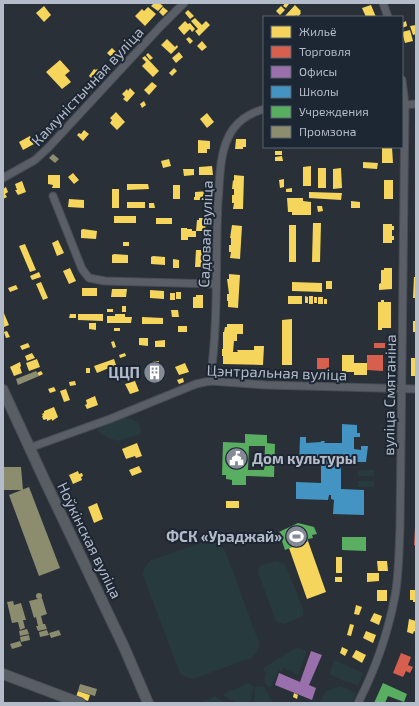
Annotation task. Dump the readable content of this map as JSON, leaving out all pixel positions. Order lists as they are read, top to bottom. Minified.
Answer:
{"streets":{"main road":["Ноўкінская вуліца"],"street":["Камуністычная вуліца","Садовая вуліца","Цэнтральная вуліца","вуліца Смятаніна"]},"crossings":[["Садовая вуліца","Цэнтральная вуліца"],["Цэнтральная вуліца","вуліца Смятаніна"],["Цэнтральная вуліца","Ноўкінская вуліца"]],"places":{"building":["ЦЦП"],"public building":["Дом культуры"],"sports":["ФСК «Ураджай»"]},"legend":["Жильё","Торговля","Офисы","Школы","Учреждения","Промзона"]}
